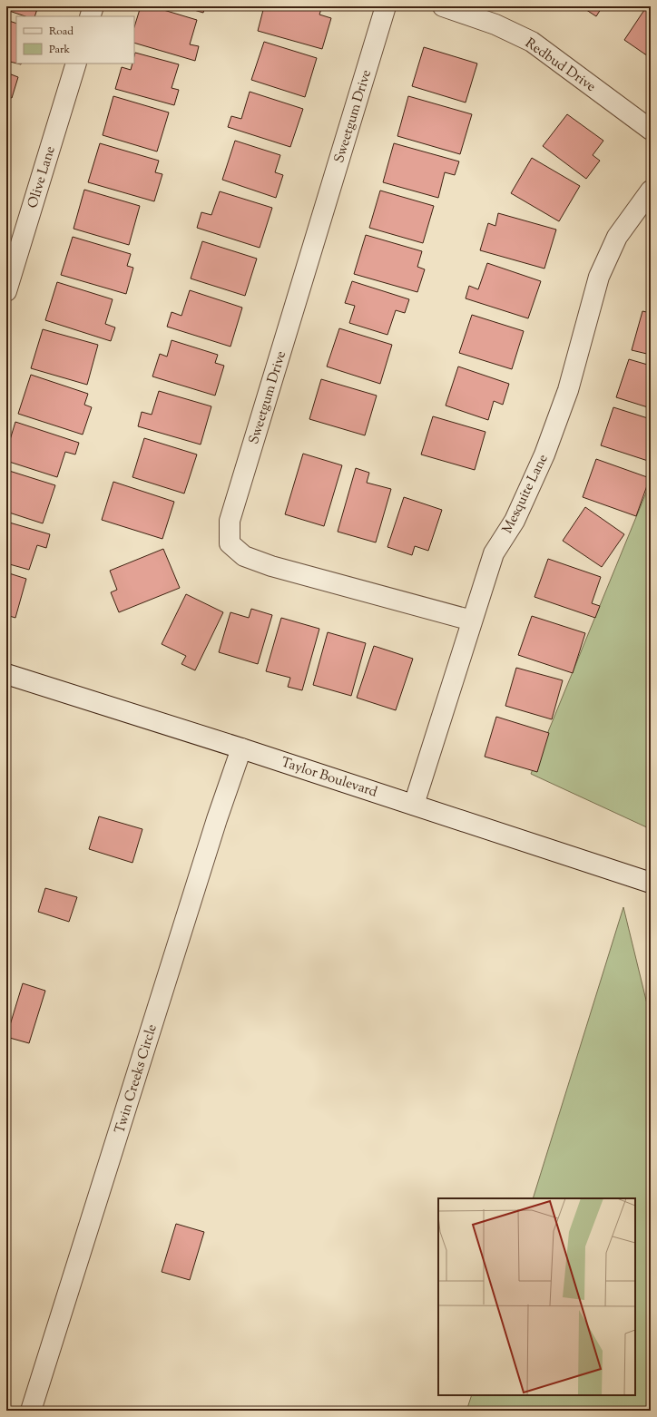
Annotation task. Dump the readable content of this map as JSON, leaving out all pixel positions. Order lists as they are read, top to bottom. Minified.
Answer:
{"streets":{"street":["Redbud Drive","Sweetgum Drive","Olive Lane","Mesquite Lane","Taylor Boulevard","Twin Creeks Circle"]},"crossings":[["Sweetgum Drive","Mesquite Lane"],["Mesquite Lane","Taylor Boulevard"],["Taylor Boulevard","Twin Creeks Circle"]],"legend":["Road","Park"]}
